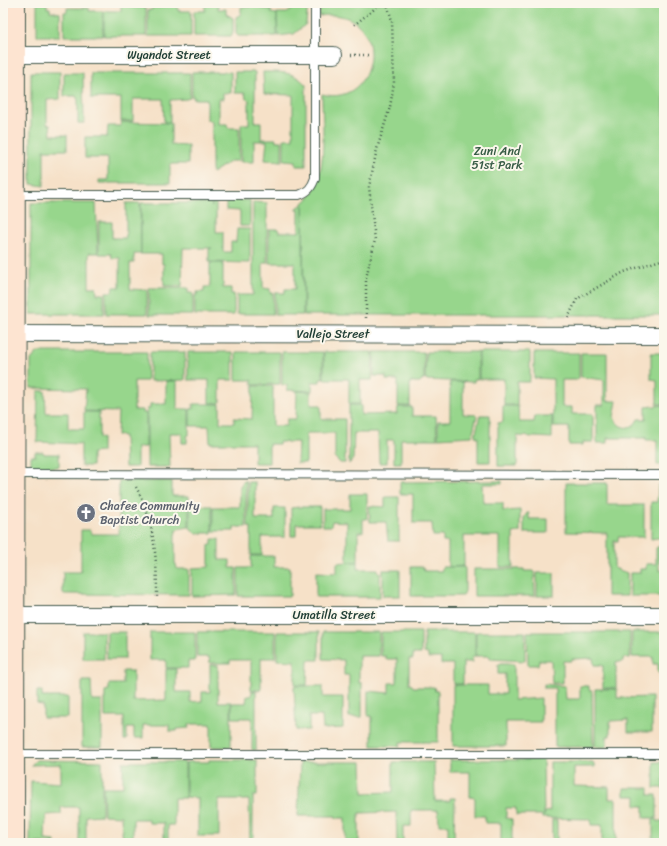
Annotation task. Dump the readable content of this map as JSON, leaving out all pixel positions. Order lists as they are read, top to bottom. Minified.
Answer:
{"streets":{"street":["Wyandot Street","Vallejo Street","Umatilla Street"]},"parks":["Zuni And 51st Park"],"places":{"church":["Chafee Community Baptist Church"]}}
